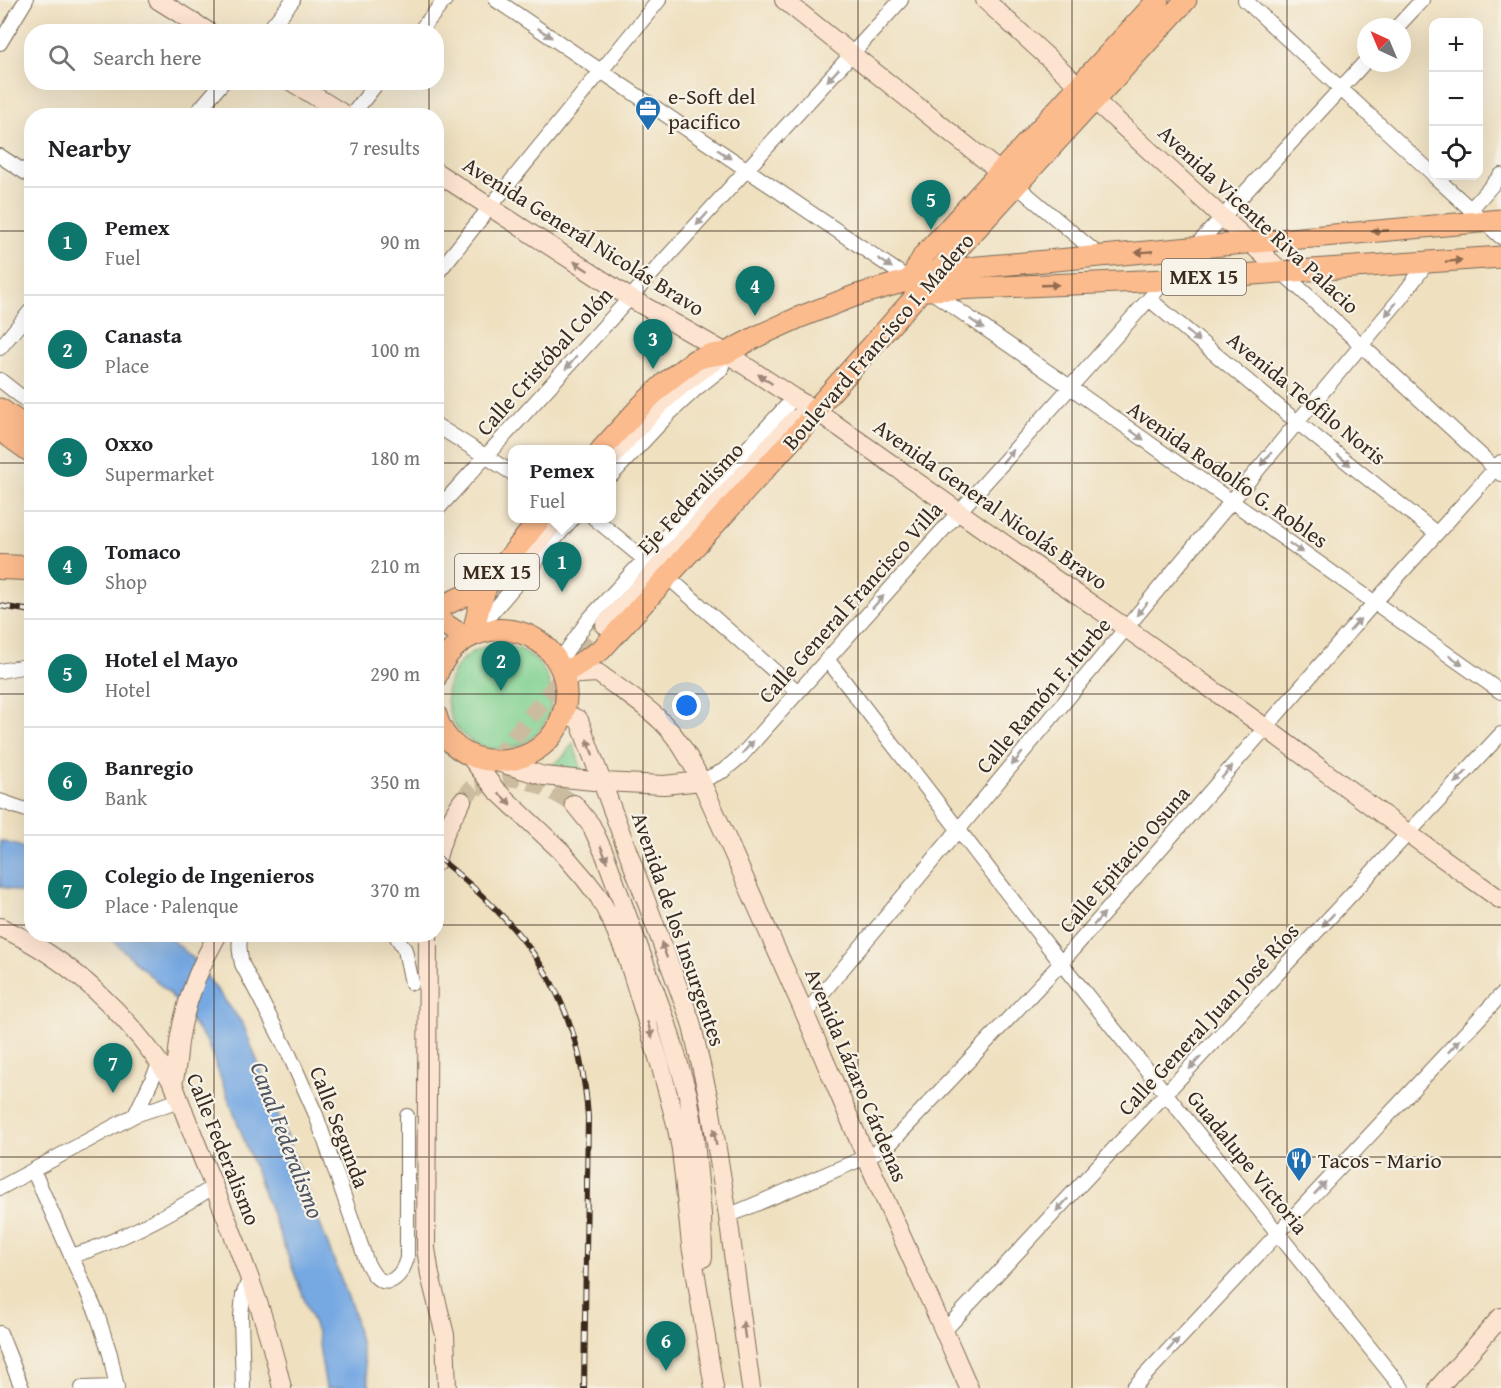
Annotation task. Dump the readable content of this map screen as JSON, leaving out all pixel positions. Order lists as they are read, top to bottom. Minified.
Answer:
{"streets":{"main road":["Avenida Vicente Riva Palacio","Avenida General Nicolás Bravo","MEX 15","Boulevard Francisco I. Madero","Eje Federalismo","Avenida de los Insurgentes","Avenida Lázaro Cárdenas","Calle Federalismo"],"street":["Calle Cristóbal Colón","Avenida Teófilo Noris","Avenida Rodolfo G. Robles","Calle General Francisco Villa","Calle Ramón F. Iturbe","Calle Epitacio Osuna","Calle General Juan José Ríos","Calle Segunda","Guadalupe Victoria"]},"crossings":[["Avenida Vicente Riva Palacio","MEX 15"],["Avenida Vicente Riva Palacio","Boulevard Francisco I. Madero"],["Avenida Vicente Riva Palacio","Calle Ramón F. Iturbe"],["Avenida Vicente Riva Palacio","Calle Epitacio Osuna"],["Avenida General Nicolás Bravo","MEX 15"],["Avenida General Nicolás Bravo","Boulevard Francisco I. Madero"],["Avenida General Nicolás Bravo","Calle Cristóbal Colón"],["Avenida General Nicolás Bravo","Eje Federalismo"],["Avenida General Nicolás Bravo","Calle General Francisco Villa"],["Avenida General Nicolás Bravo","Calle Ramón F. Iturbe"],["Avenida General Nicolás Bravo","Calle Epitacio Osuna"],["Avenida General Nicolás Bravo","Calle General Juan José Ríos"],["MEX 15","Boulevard Francisco I. Madero"],["MEX 15","Avenida Rodolfo G. Robles"],["MEX 15","Calle General Francisco Villa"],["MEX 15","Calle Ramón F. Iturbe"],["Boulevard Francisco I. Madero","Avenida Rodolfo G. Robles"],["Boulevard Francisco I. Madero","Eje Federalismo"],["Boulevard Francisco I. Madero","Avenida Lázaro Cárdenas"],["Calle Cristóbal Colón","Avenida Rodolfo G. Robles"],["Avenida Teófilo Noris","Calle General Francisco Villa"],["Avenida Teófilo Noris","Calle Ramón F. Iturbe"],["Avenida Teófilo Noris","Calle Epitacio Osuna"],["Avenida Rodolfo G. Robles","Calle General Francisco Villa"],["Avenida Rodolfo G. Robles","Calle Ramón F. Iturbe"],["Avenida Rodolfo G. Robles","Calle Epitacio Osuna"],["Calle General Francisco Villa","Avenida Lázaro Cárdenas"],["Calle General Francisco Villa","Guadalupe Victoria"],["Calle Ramón F. Iturbe","Avenida Lázaro Cárdenas"],["Calle Ramón F. Iturbe","Guadalupe Victoria"],["Calle Epitacio Osuna","Avenida de los Insurgentes"],["Calle Epitacio Osuna","Avenida Lázaro Cárdenas"],["Calle Epitacio Osuna","Guadalupe Victoria"],["Calle General Juan José Ríos","Avenida Lázaro Cárdenas"],["Calle General Juan José Ríos","Guadalupe Victoria"]],"one_way":["Avenida Teófilo Noris","Avenida Rodolfo G. Robles","Calle General Francisco Villa","Calle Ramón F. Iturbe","Calle Epitacio Osuna","Calle General Juan José Ríos"],"water":["Canal Federalismo"],"places":{"office":["e-Soft del pacifico"],"restaurant":["Tacos - Mario"]},"north":"top left","page":{"map_buttons":["+","−"],"search":"Search here","heading":["Nearby","7 results"],"pins":["5","4","3","1","2","7","6"],"list":[{"mark":"1","name":"Pemex","note":"Fuel","value":"90 m"},{"mark":"2","name":"Canasta","note":"Place","value":"100 m"},{"mark":"3","name":"Oxxo","note":"Supermarket","value":"180 m"},{"mark":"4","name":"Tomaco","note":"Shop","value":"210 m"},{"mark":"5","name":"Hotel el Mayo","note":"Hotel","value":"290 m"},{"mark":"6","name":"Banregio","note":"Bank","value":"350 m"},{"mark":"7","name":"Colegio de Ingenieros","note":"Place · Palenque","value":"370 m"}],"popup":["Pemex","Fuel"]}}
